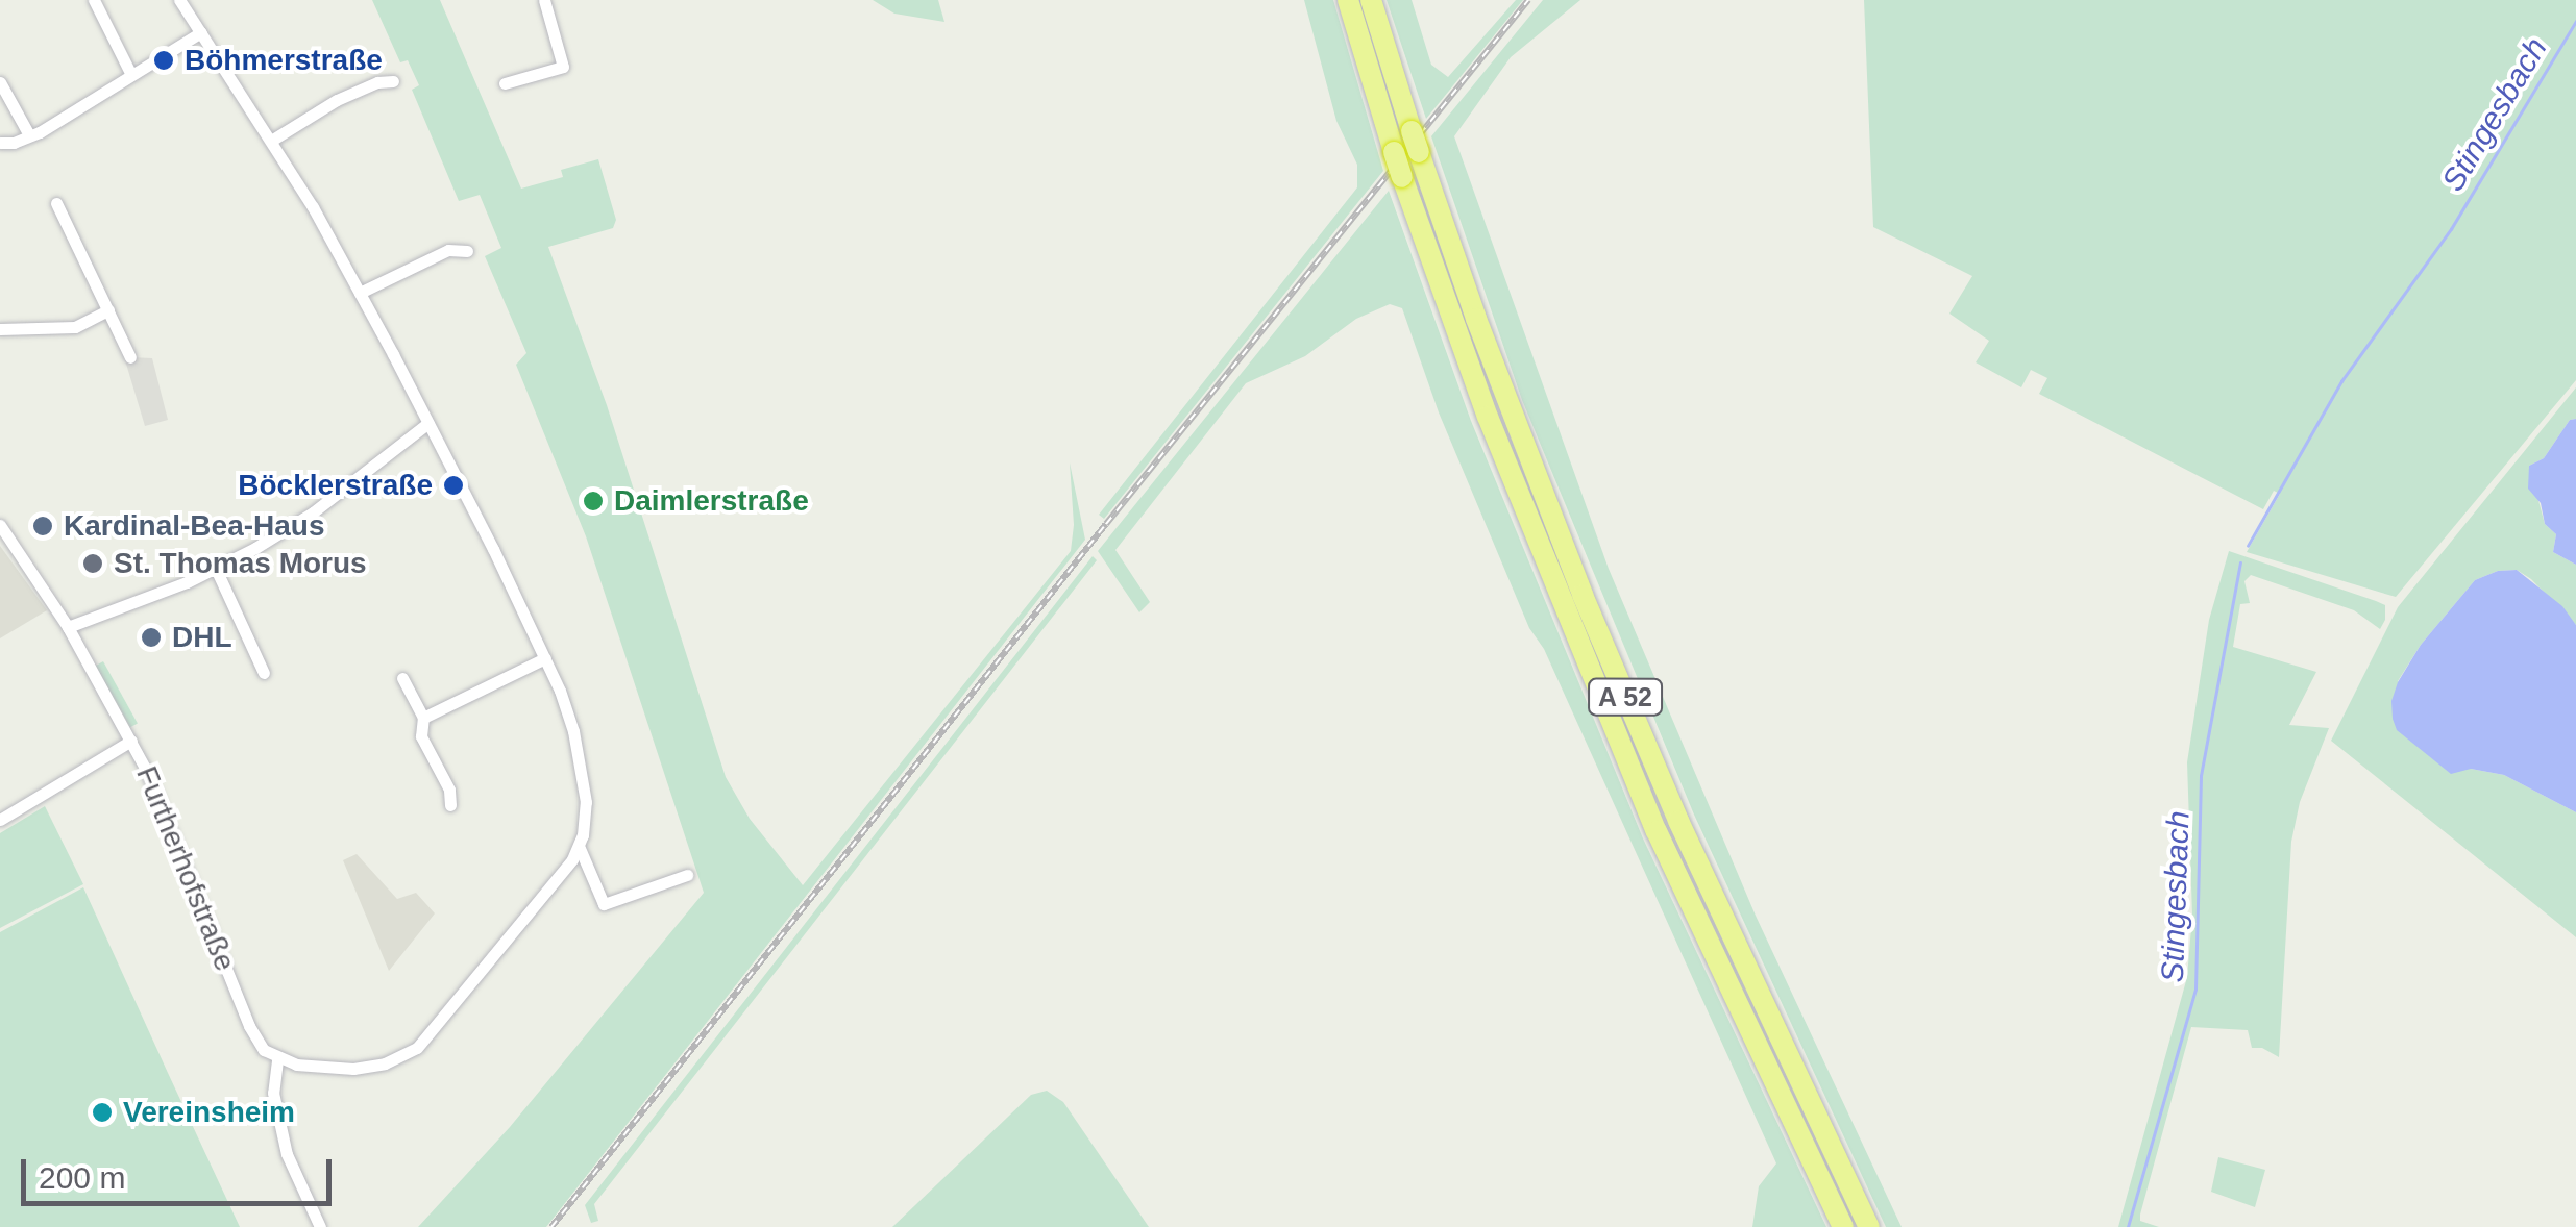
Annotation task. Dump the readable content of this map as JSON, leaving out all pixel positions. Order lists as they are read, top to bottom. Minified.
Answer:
{"streets":{"highway":["A 52"],"street":["Furtherhofstraße"]},"water":["Stingesbach"],"places":["Böhmerstraße","Böcklerstraße","Daimlerstraße","Kardinal-Bea-Haus","St. Thomas Morus","DHL","Vereinsheim"],"scale_bar":"200 m"}
